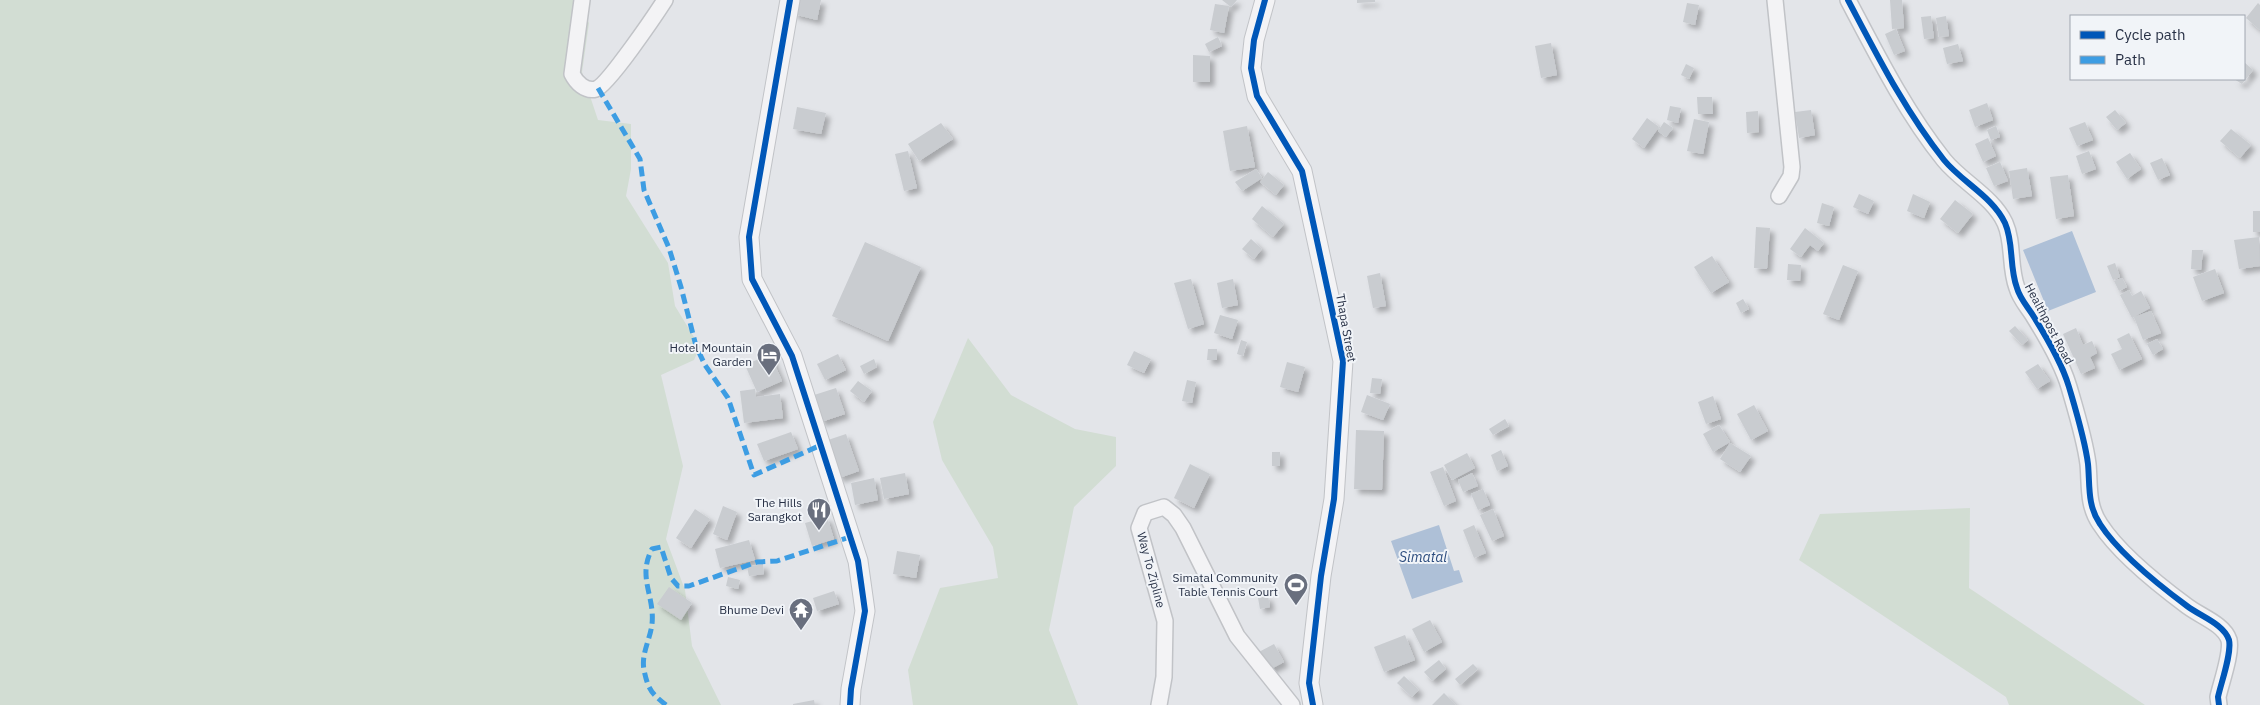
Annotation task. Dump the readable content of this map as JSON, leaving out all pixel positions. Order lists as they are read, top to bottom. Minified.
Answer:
{"streets":{"street":["Healthpost Road","Thapa Street","Way To Zipline"]},"water":["Simatal"],"places":{"hotel":["Hotel Mountain Garden"],"restaurant":["The Hills Sarangkot"],"sports":["Simatal Community Table Tennis Court"],"temple":["Bhume Devi"]},"legend":["Cycle path","Path"]}
